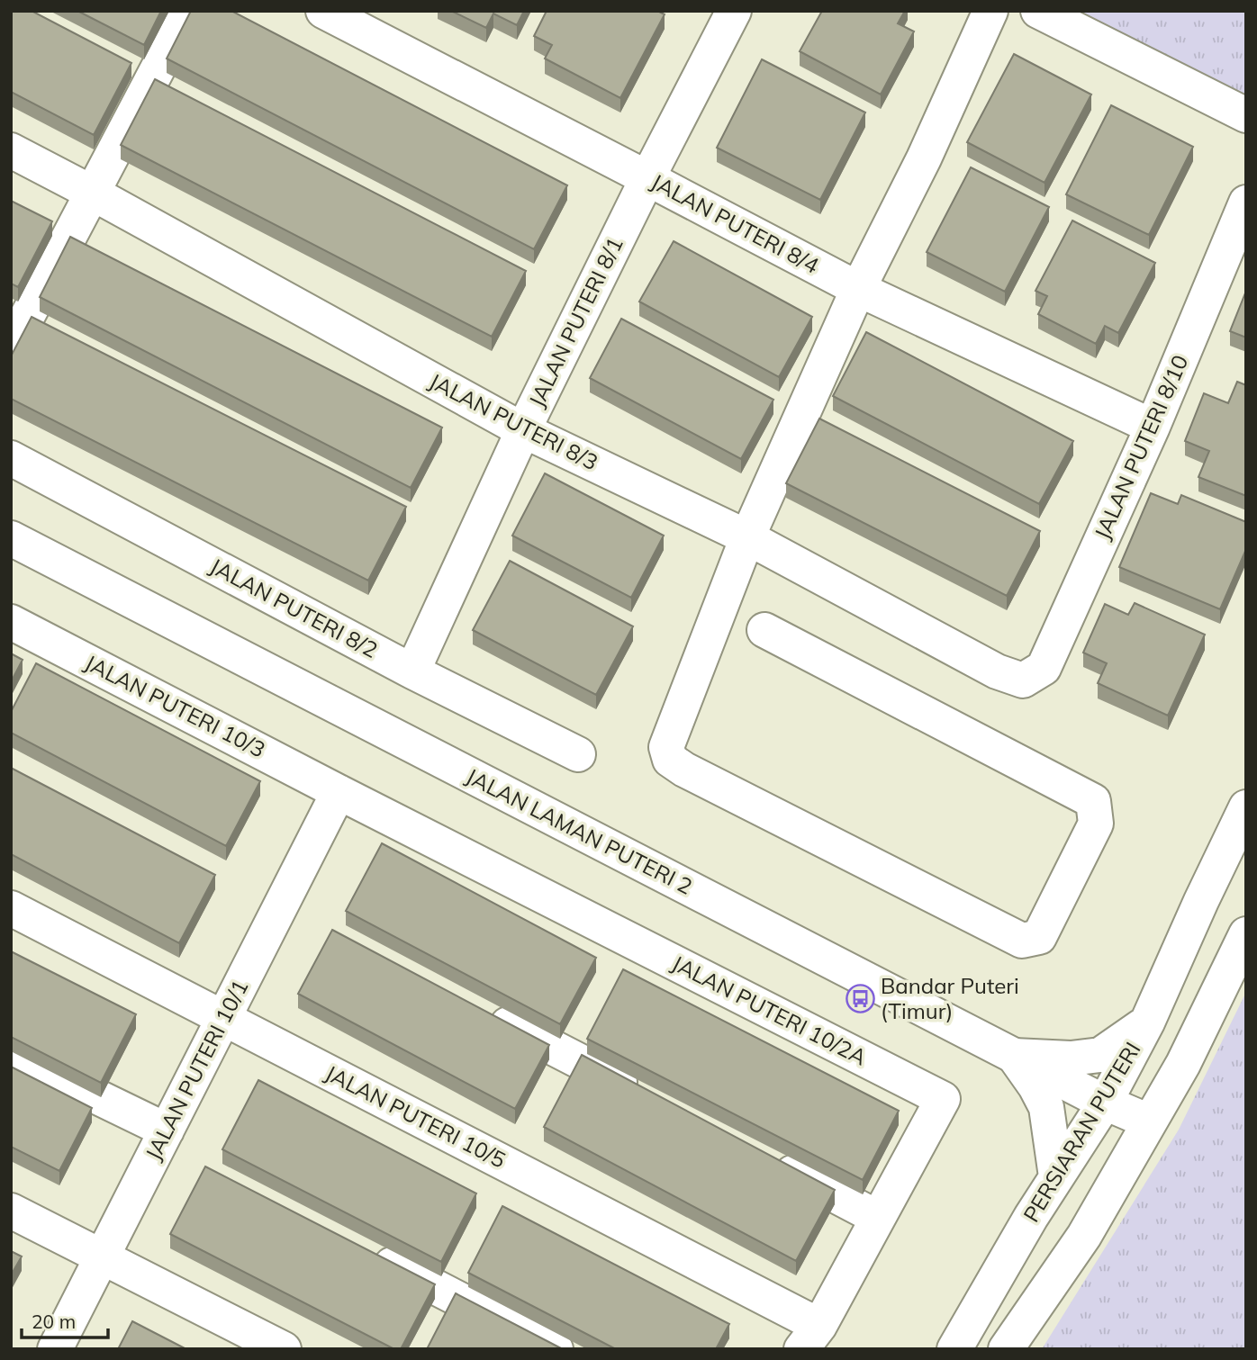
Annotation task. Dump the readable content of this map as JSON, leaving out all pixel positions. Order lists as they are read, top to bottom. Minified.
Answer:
{"streets":{"street":["JALAN PUTERI 8/4","JALAN PUTERI 8/1","JALAN PUTERI 8/3","JALAN PUTERI 8/10","JALAN PUTERI 8/2","JALAN PUTERI 10/3","JALAN LAMAN PUTERI 2","JALAN PUTERI 10/2A","JALAN PUTERI 10/1","JALAN PUTERI 10/5","PERSIARAN PUTERI"]},"crossings":[["JALAN PUTERI 8/4","JALAN PUTERI 8/1"],["JALAN PUTERI 8/4","JALAN PUTERI 8/10"],["JALAN PUTERI 8/1","JALAN PUTERI 8/3"],["JALAN PUTERI 8/1","JALAN PUTERI 8/2"],["JALAN PUTERI 8/3","JALAN PUTERI 8/10"],["JALAN PUTERI 10/3","JALAN PUTERI 10/2A"],["JALAN PUTERI 10/3","JALAN PUTERI 10/1"],["JALAN LAMAN PUTERI 2","PERSIARAN PUTERI"],["JALAN PUTERI 10/2A","JALAN PUTERI 10/1"],["JALAN PUTERI 10/2A","JALAN PUTERI 10/5"],["JALAN PUTERI 10/1","JALAN PUTERI 10/5"]],"places":{"bus stop":["Bandar Puteri (Timur)"]},"scale_bar":"20 m"}
